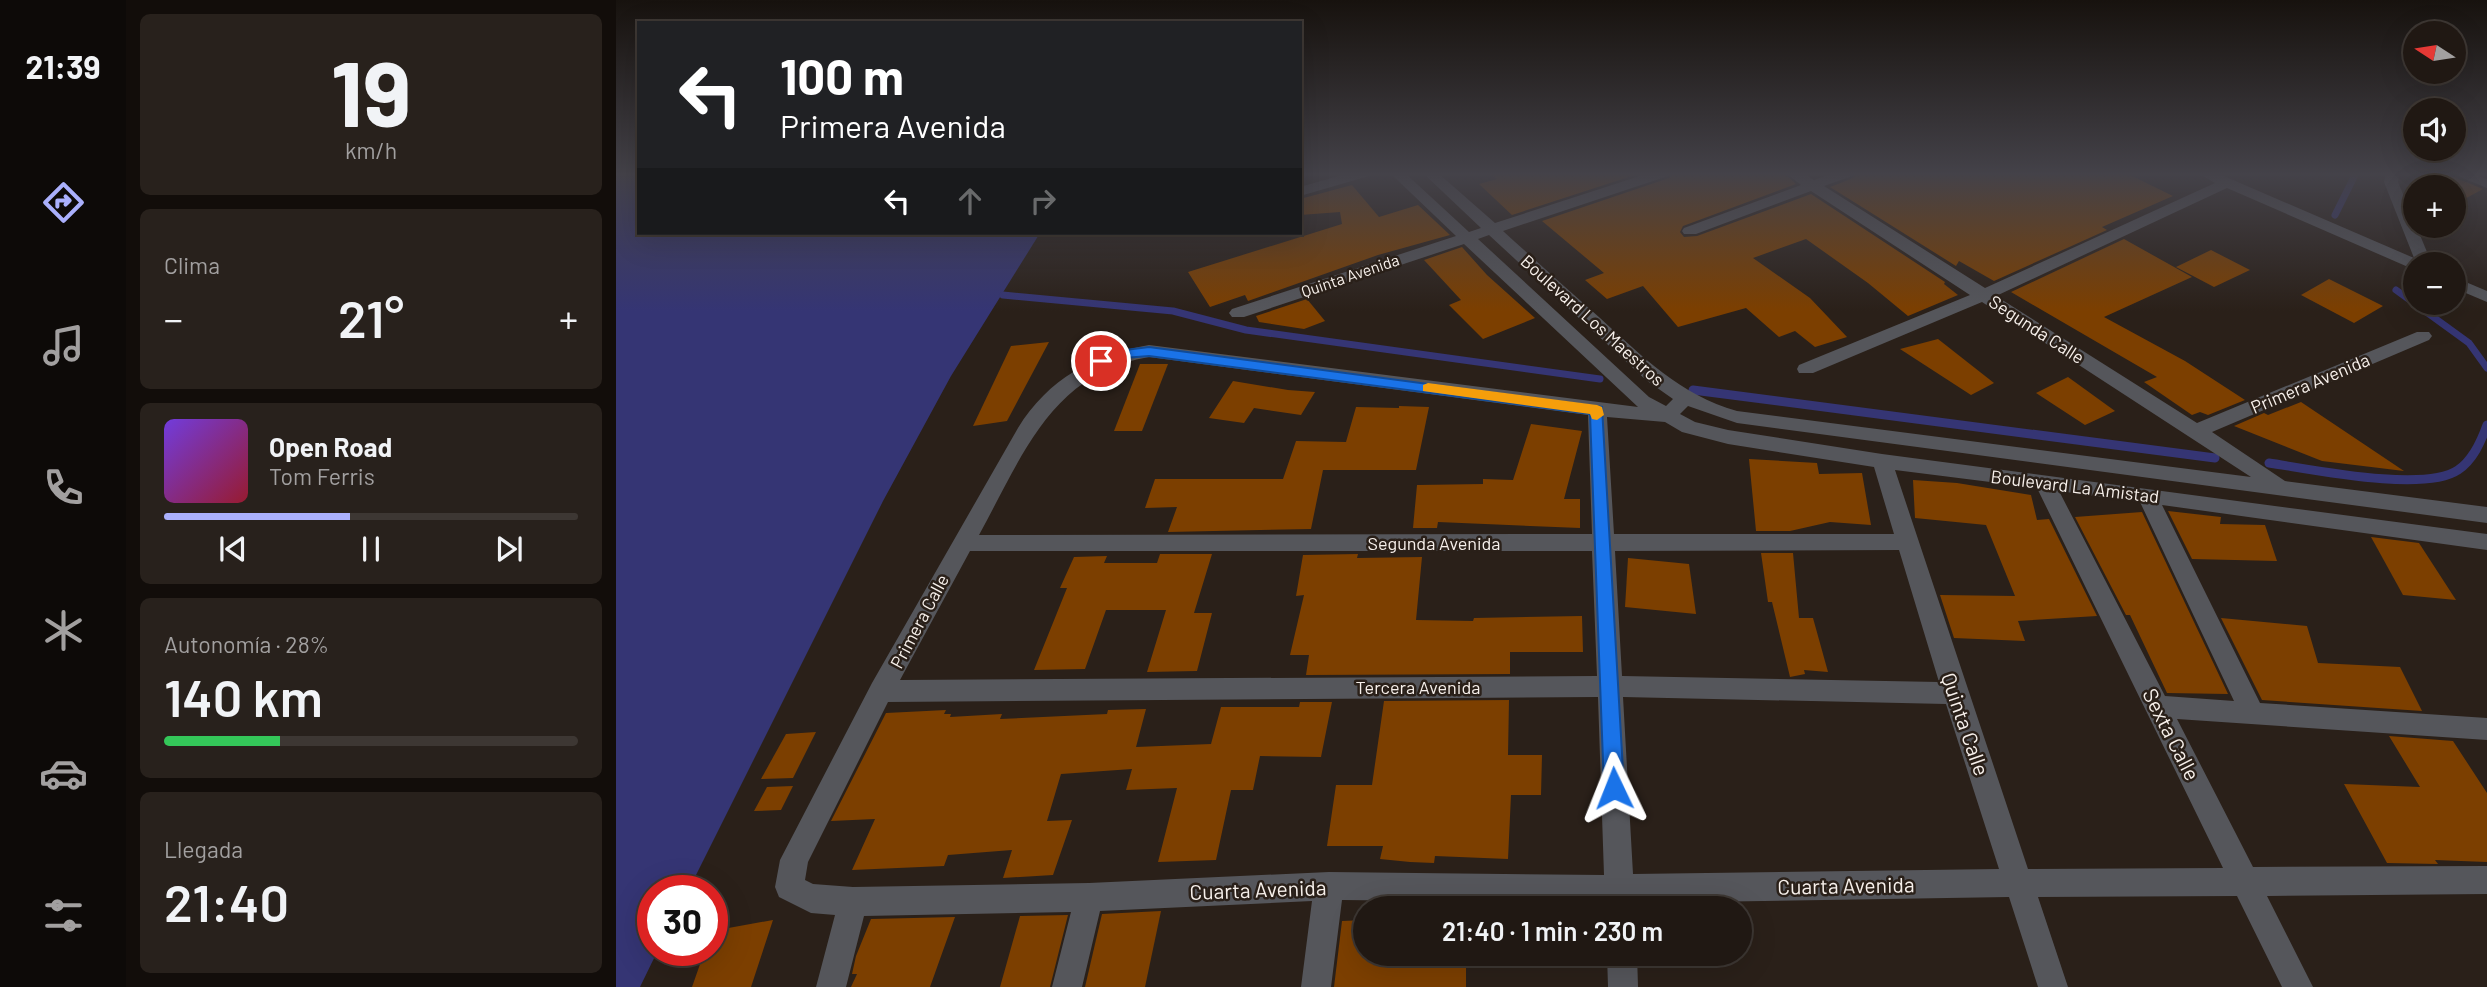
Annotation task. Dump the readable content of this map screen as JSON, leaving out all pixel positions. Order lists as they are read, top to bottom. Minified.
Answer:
{"streets":{"street":["Quinta Avenida","Boulevard Los Maestros","Segunda Calle","Primera Avenida","Boulevard La Amistad","Segunda Avenida","Primera Calle","Tercera Avenida","Quinta Calle","Sexta Calle","Cuarta Avenida"]},"crossings":[["Quinta Avenida","Boulevard Los Maestros"],["Boulevard Los Maestros","Boulevard La Amistad"],["Segunda Calle","Primera Avenida"],["Segunda Calle","Boulevard La Amistad"],["Boulevard La Amistad","Quinta Calle"],["Boulevard La Amistad","Sexta Calle"],["Segunda Avenida","Primera Calle"],["Segunda Avenida","Quinta Calle"],["Primera Calle","Tercera Avenida"],["Primera Calle","Cuarta Avenida"],["Tercera Avenida","Quinta Calle"],["Quinta Calle","Cuarta Avenida"],["Sexta Calle","Cuarta Avenida"]],"north":"left","page":{"tabs":"21:39","tile":[["19","km/h"],"Clima",["Autonomía · 28%","140 km"],["Llegada","21:40"]],"map_buttons":["+","−"],"turn":["100 m","Primera Avenida"],"heat":["−","21°","+"],"song":["Open Road","Tom Ferris"],"limit":"30","trip":"21:40 · 1 min · 230 m"}}
